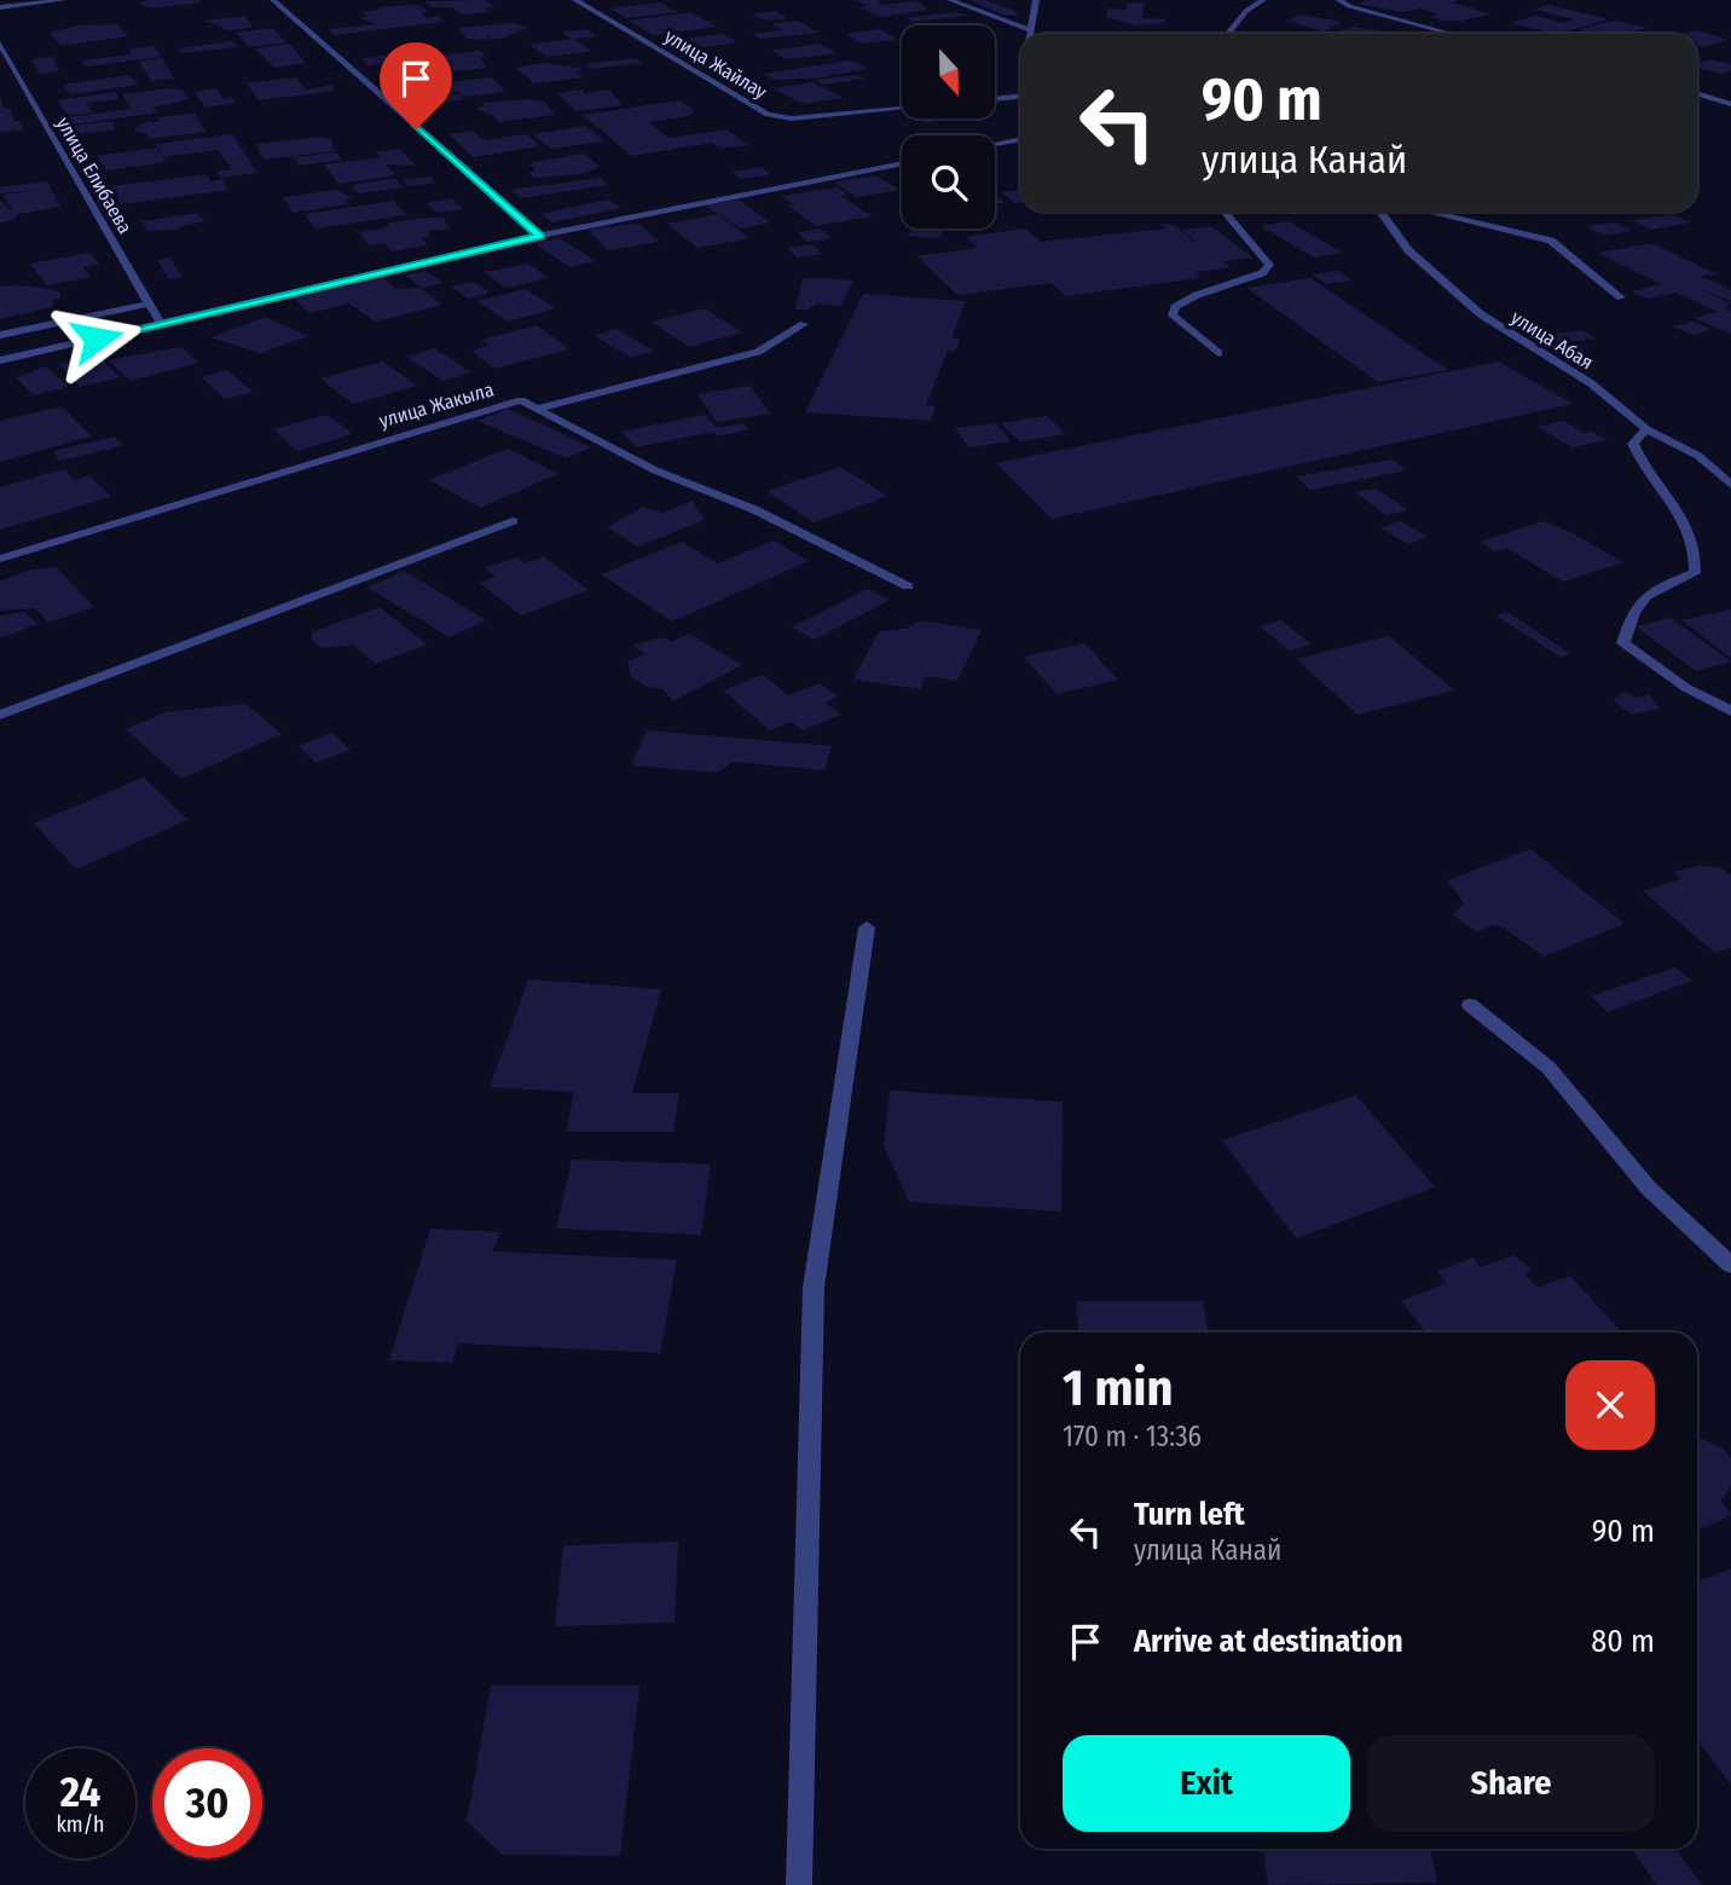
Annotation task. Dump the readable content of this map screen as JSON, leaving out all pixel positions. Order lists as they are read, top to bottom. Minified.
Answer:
{"streets":{"street":["улица Жайлау","улица Елибаева","улица Абая","улица Жакыла"]},"north":"bottom","page":{"turn":["90 m","улица Канай"],"heading":["1 min","170 m · 13:36"],"list":[{"name":"Turn left","note":"улица Канай","value":"90 m"},{"name":"Arrive at destination","value":"80 m"}],"buttons":["Exit","Share"],"speed":"24 km/h","limit":"30"}}
